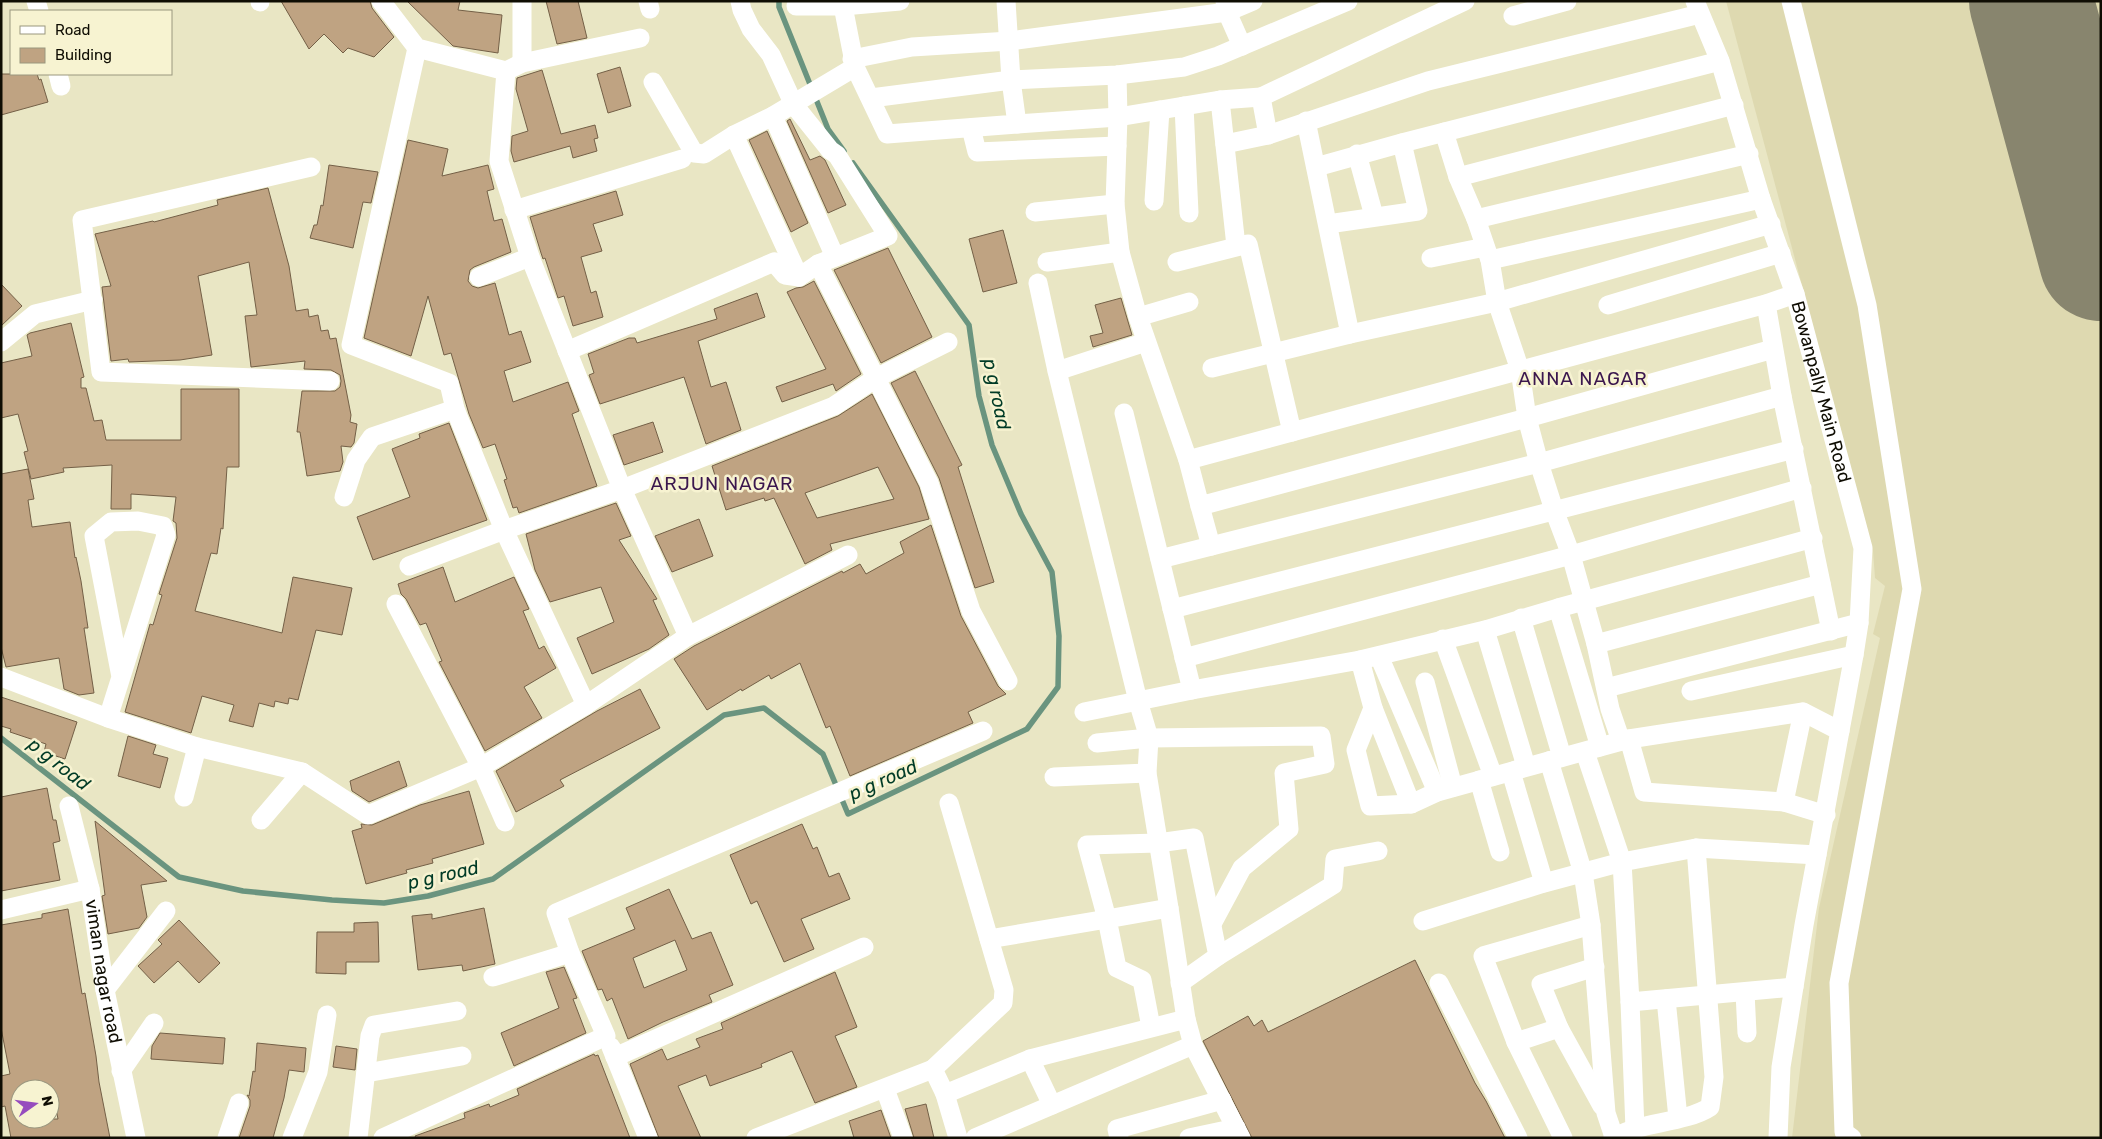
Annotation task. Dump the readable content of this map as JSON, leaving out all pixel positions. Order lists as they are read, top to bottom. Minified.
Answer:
{"streets":{"street":["Bowanpally Main Road","viman nagar road"]},"districts":["ANNA NAGAR","ARJUN NAGAR"],"water":["p g road"],"legend":["Road","Building"],"north":"right"}
